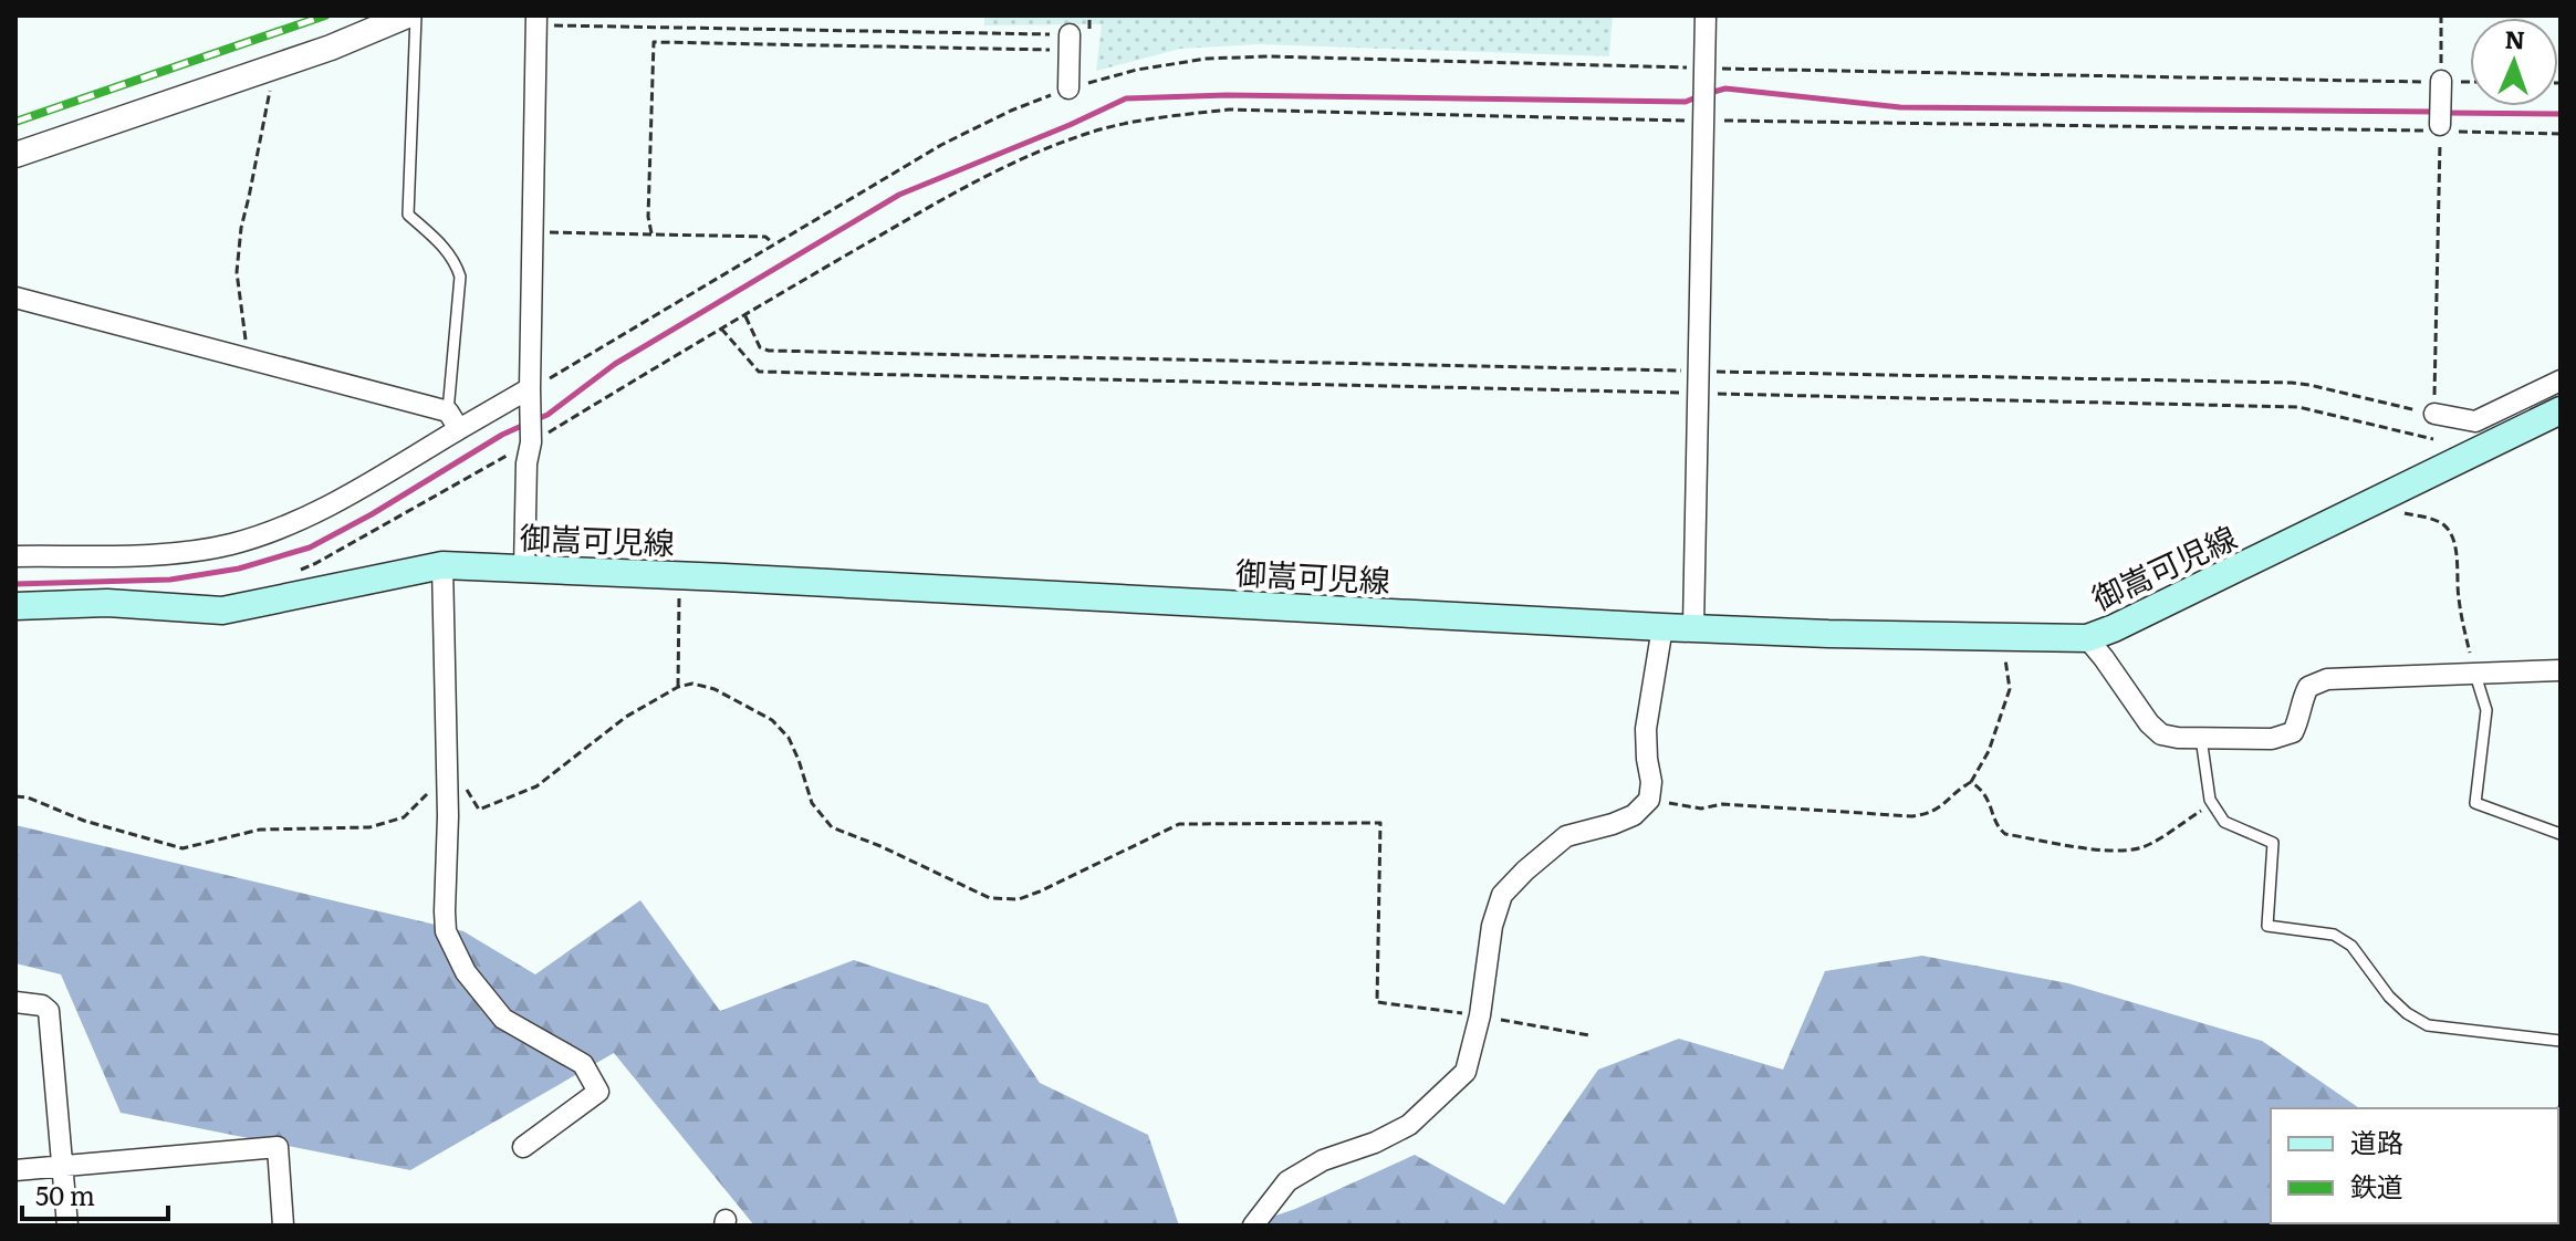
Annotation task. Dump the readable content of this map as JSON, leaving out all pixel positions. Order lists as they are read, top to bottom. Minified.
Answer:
{"streets":{"main road":["御嵩可児線"]},"legend":["道路","鉄道"],"scale_bar":"50 m","north":"top"}
